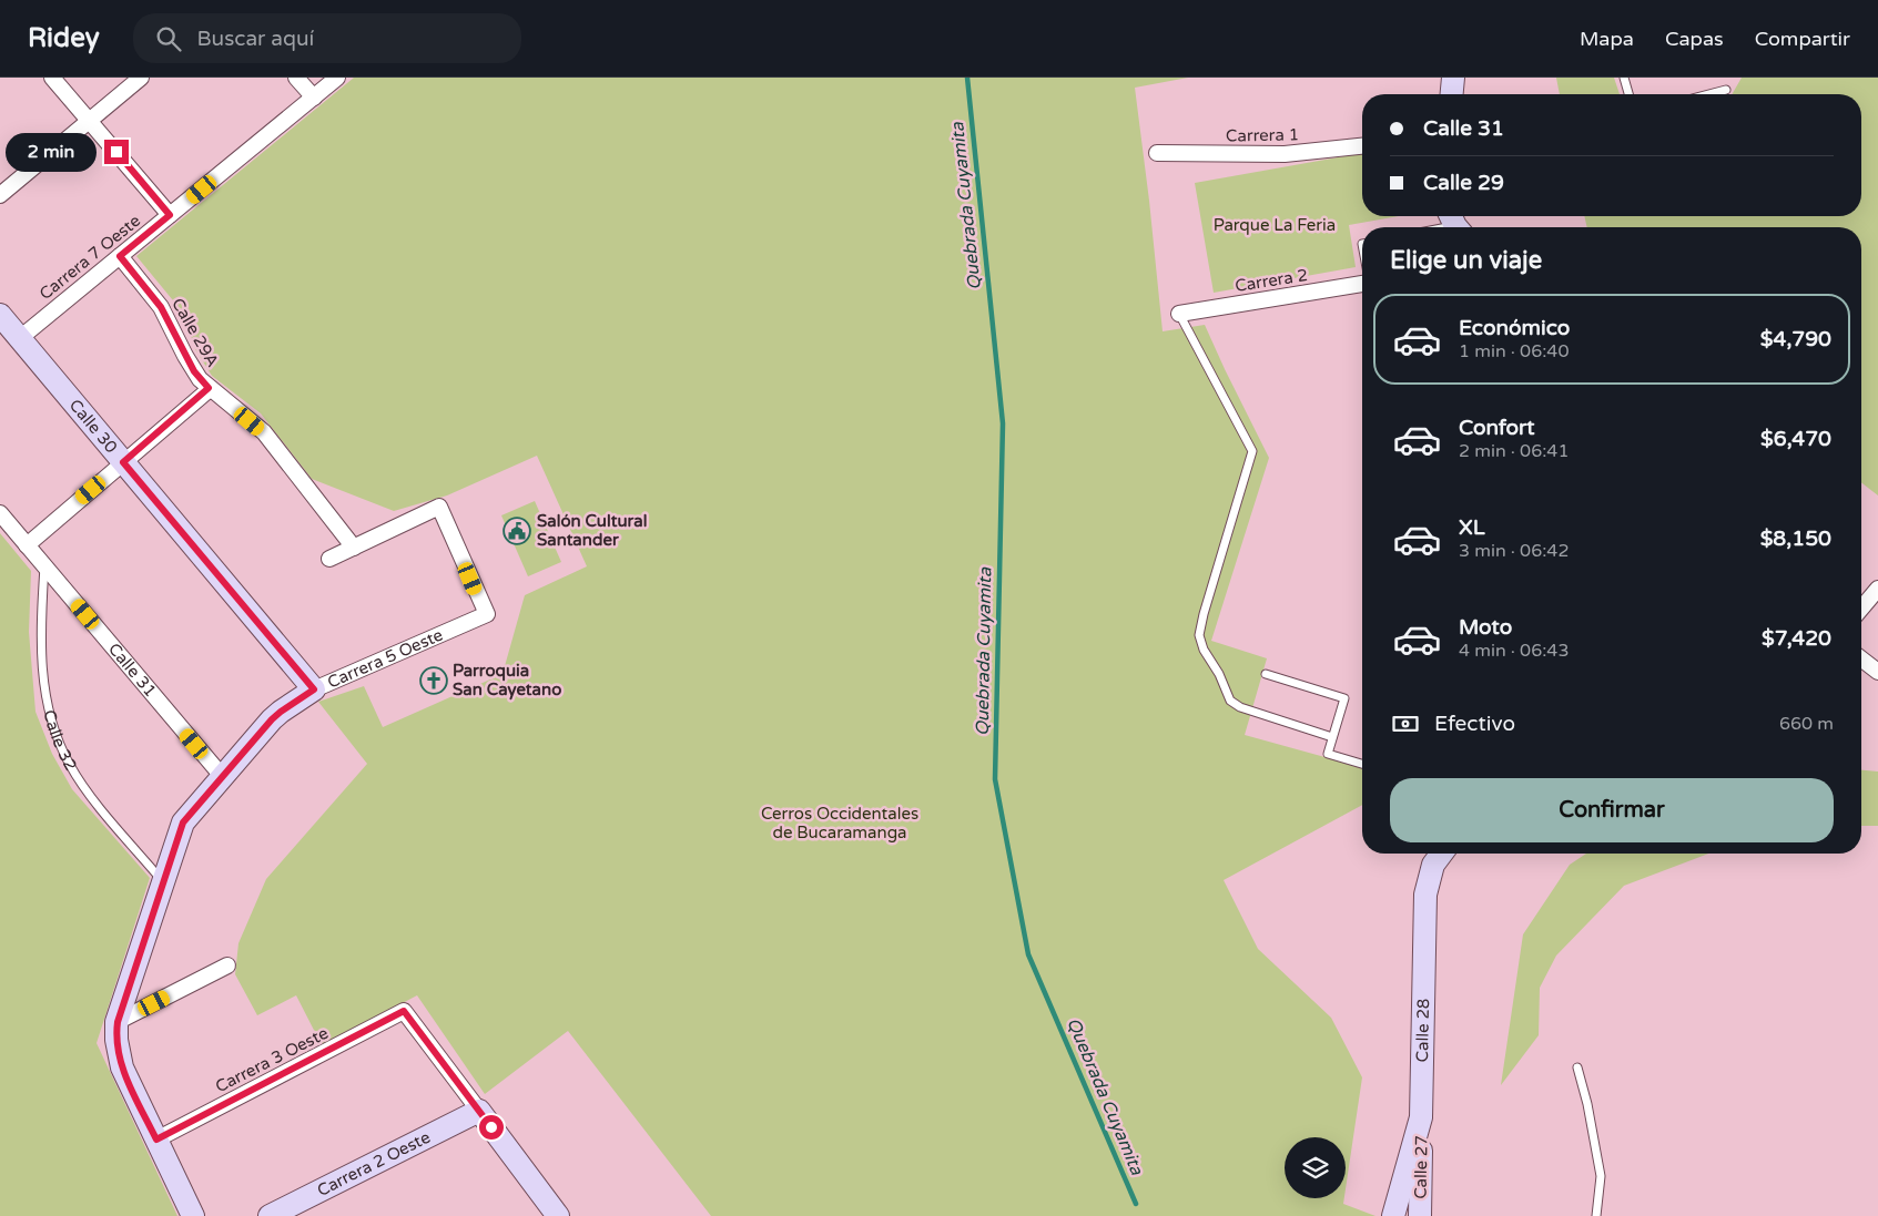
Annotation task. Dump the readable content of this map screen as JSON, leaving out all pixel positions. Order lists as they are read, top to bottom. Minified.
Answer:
{"streets":{"street":["Carrera 1","Carrera 7 Oeste","Carrera 2","Calle 29A","Calle 30","Carrera 5 Oeste","Calle 31","Calle 28","Carrera 3 Oeste","Carrera 2 Oeste","Calle 27"],"lane":["Calle 32"]},"crossings":[["Carrera 7 Oeste","Calle 29A"],["Carrera 7 Oeste","Calle 30"],["Calle 29A","Carrera 5 Oeste"],["Calle 30","Carrera 5 Oeste"],["Carrera 5 Oeste","Calle 31"],["Carrera 5 Oeste","Calle 32"],["Calle 31","Calle 32"],["Calle 28","Calle 27"],["Carrera 3 Oeste","Carrera 2 Oeste"]],"water":["Quebrada Cuyamita"],"parks":["Parque La Feria","Cerros Occidentales de Bucaramanga"],"places":{"public building":["Salón Cultural Santander"],"church":["Parroquia San Cayetano"]},"page":{"header":"Ridey","search":"Buscar aquí","nav":["Mapa","Capas","Compartir"],"banner":["Calle 31","Calle 29"],"bubble":"2 min","heading":"Elige un viaje","list":[{"name":"Económico","note":"1 min · 06:40","value":"$4,790"},{"name":"Confort","note":"2 min · 06:41","value":"$6,470"},{"name":"XL","note":"3 min · 06:42","value":"$8,150"},{"name":"Moto","note":"4 min · 06:43","value":"$7,420"}],"pay":["Efectivo","660 m"],"buttons":"Confirmar"}}
